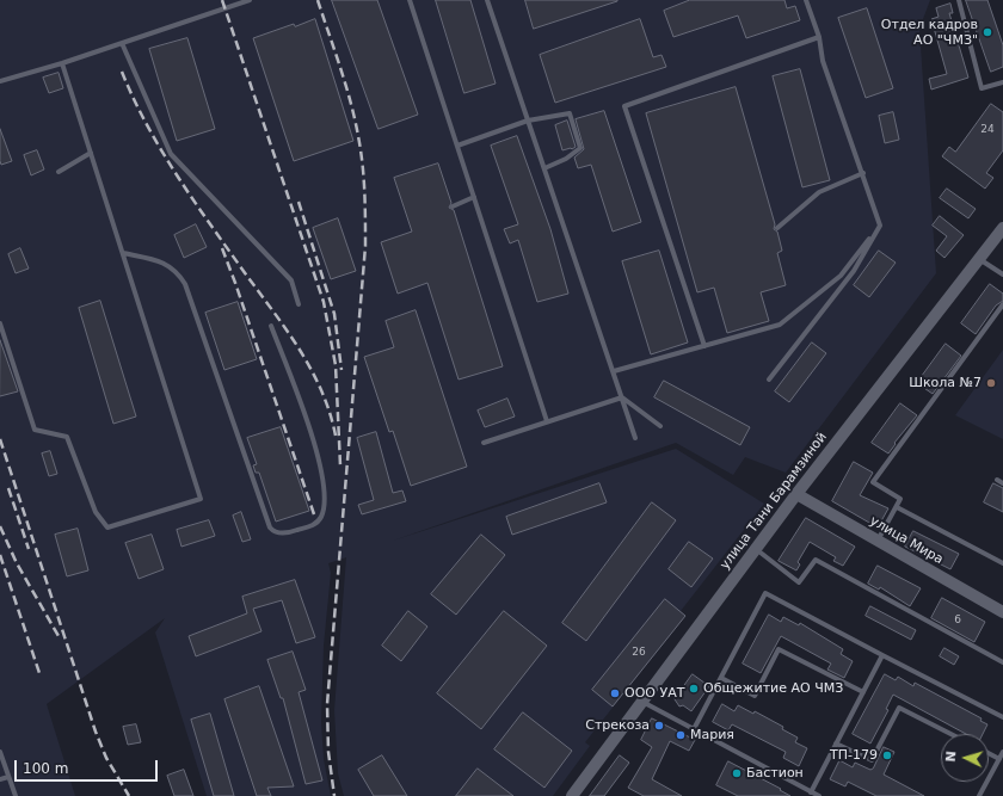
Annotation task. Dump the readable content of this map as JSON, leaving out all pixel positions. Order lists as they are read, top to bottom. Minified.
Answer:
{"streets":{"street":["улица Тани Барамзиной","улица Мира"]},"crossings":[["улица Тани Барамзиной","улица Мира"]],"places":["Отдел кадров АО \"ЧМЗ\"","Школа №7","Общежитие АО ЧМЗ","ООО УАТ","Стрекоза","Мария","ТП-179","Бастион"],"house_numbers":["24","6","26"],"scale_bar":"100 m","north":"left"}
